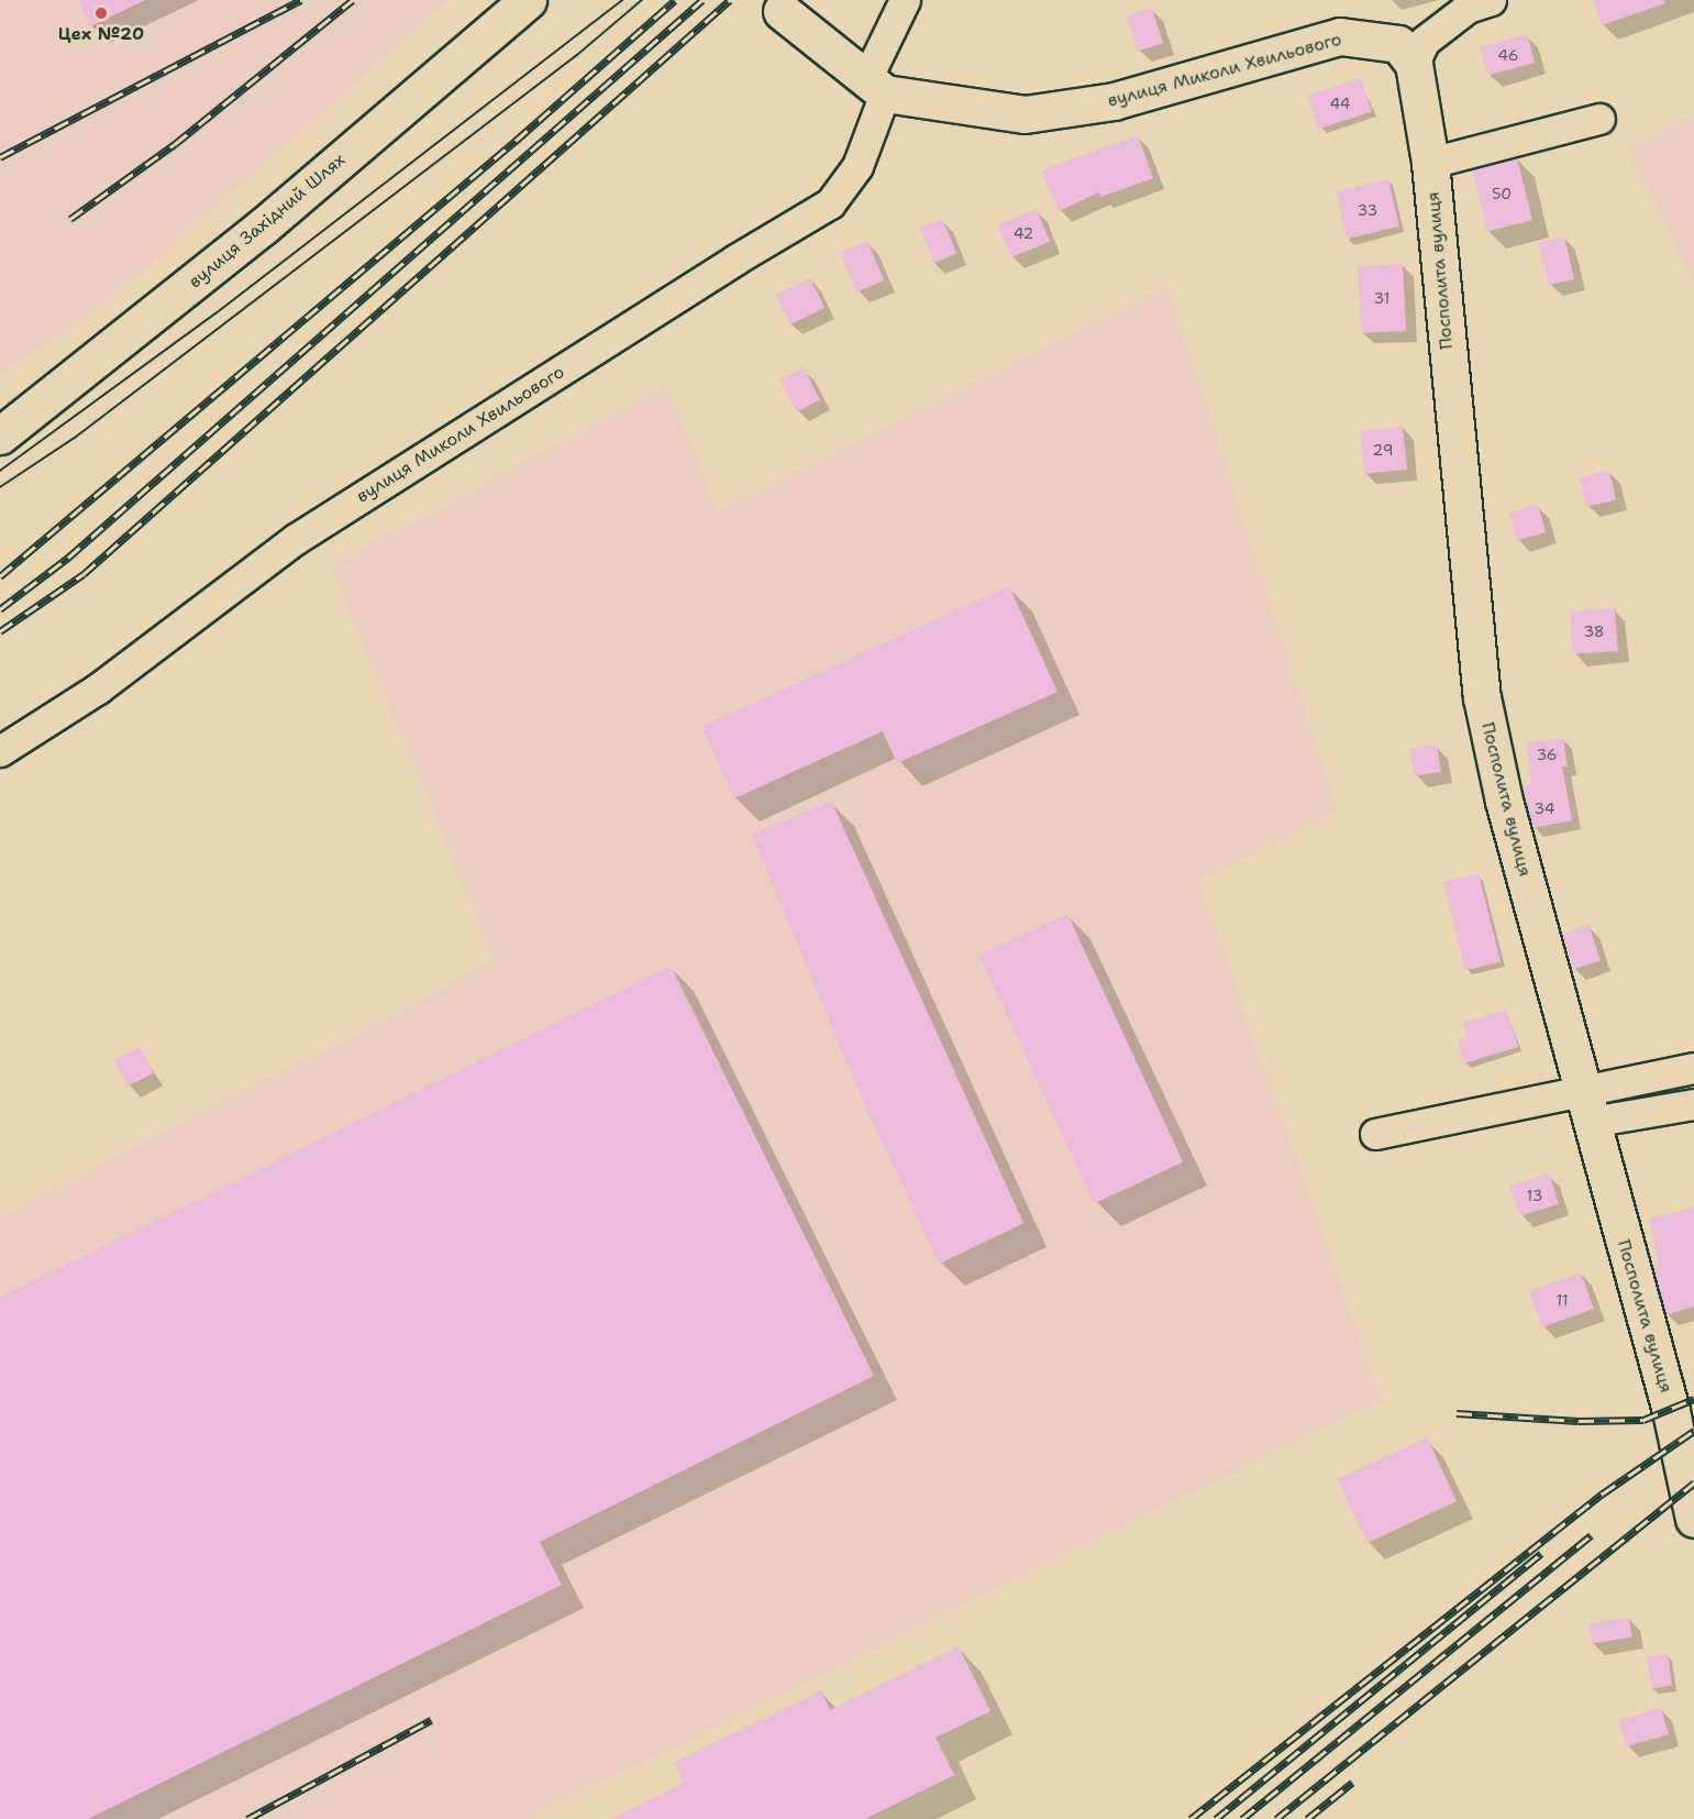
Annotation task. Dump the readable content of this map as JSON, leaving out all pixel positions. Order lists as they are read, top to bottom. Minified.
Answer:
{"streets":{"highway":["вулиця Миколи Хвильового","вулиця Західний Шлях","Посполита вулиця"]},"crossings":[["вулиця Миколи Хвильового","Посполита вулиця"]],"places":["Цех №20"],"house_numbers":["46","44","50","33","42","31","29","38","36","34","13","11"]}
